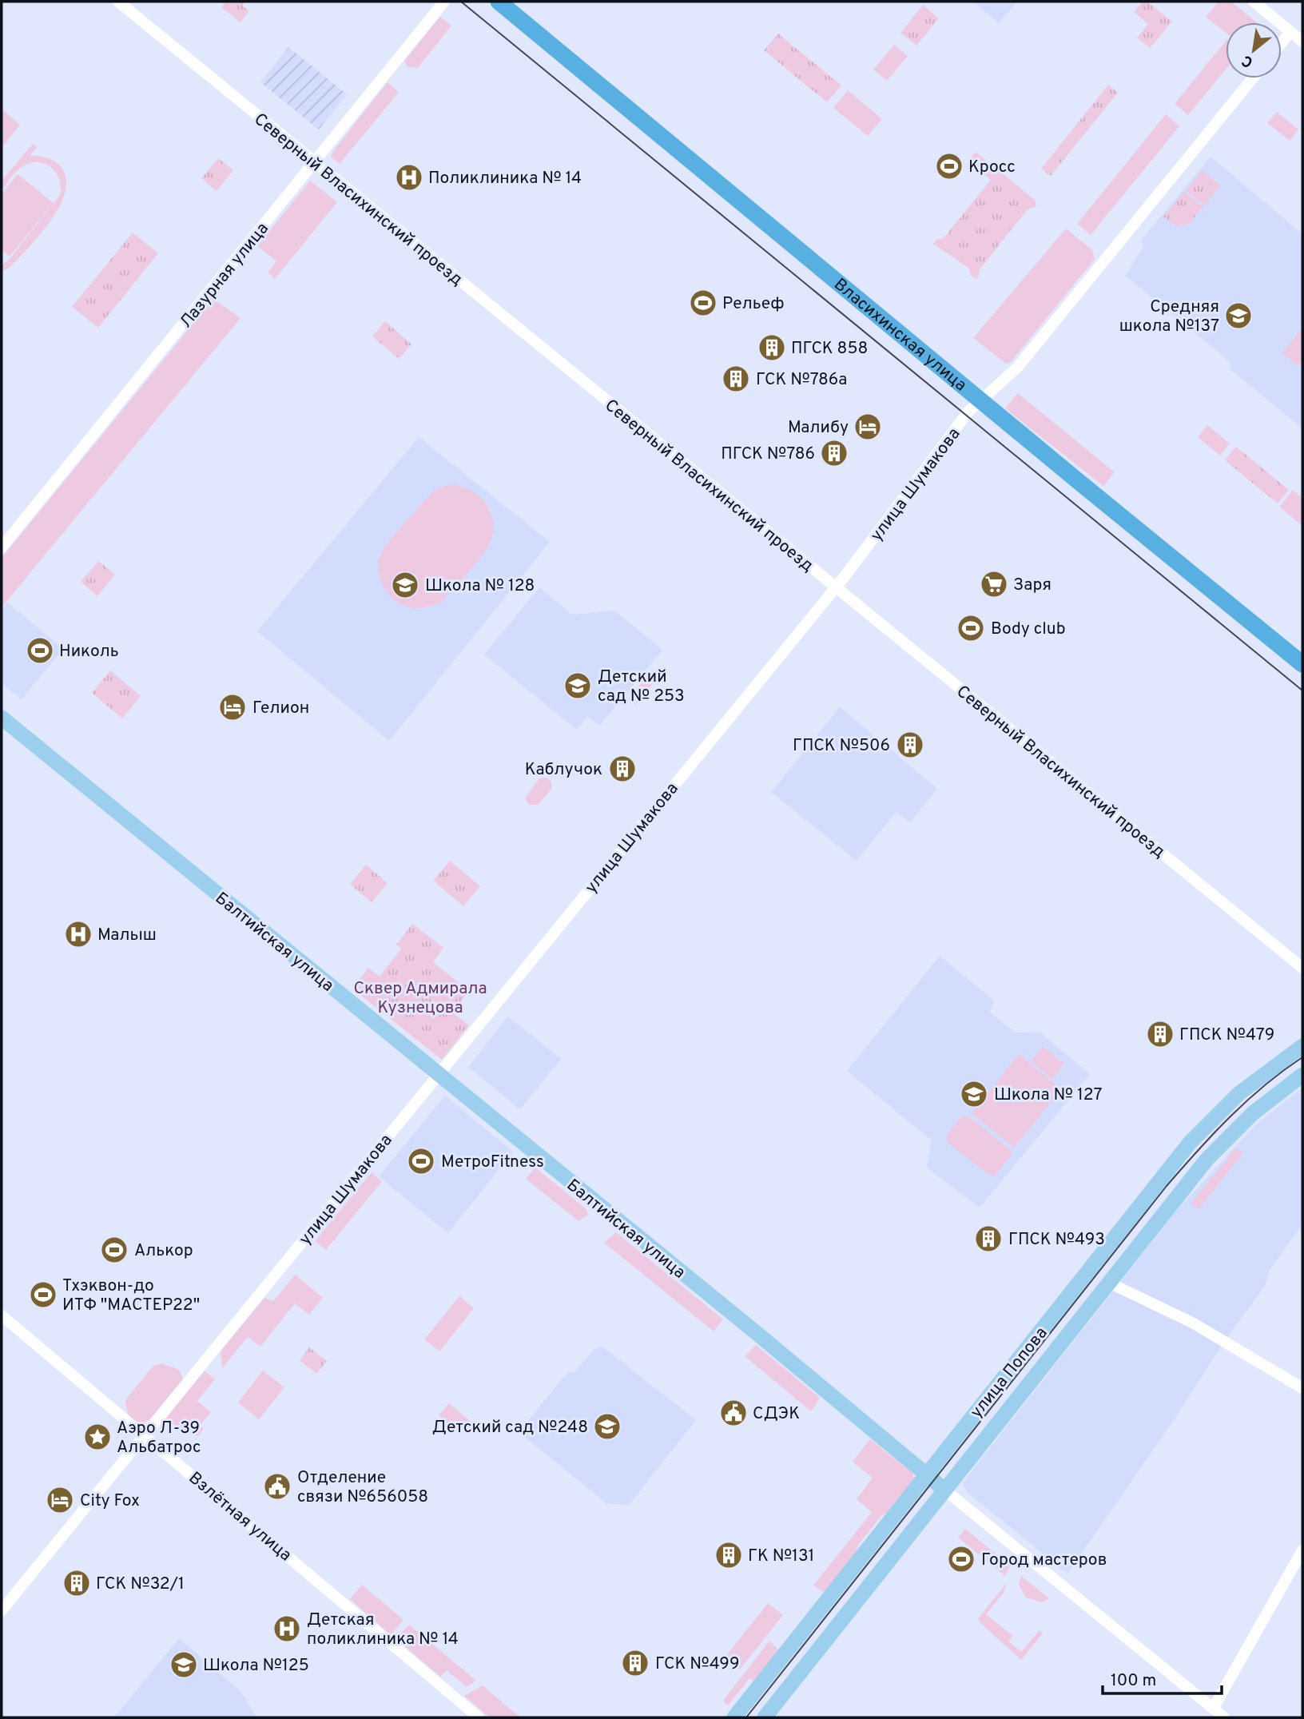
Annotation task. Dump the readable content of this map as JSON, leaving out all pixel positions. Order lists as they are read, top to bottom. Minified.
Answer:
{"streets":{"highway":["Власихинская улица"],"main road":["Балтийская улица","улица Попова"],"street":["Северный Власихинский проезд","Лазурная улица","улица Шумакова","Взлётная улица"]},"crossings":[["Северный Власихинский проезд","Лазурная улица"],["Северный Власихинский проезд","улица Шумакова"],["Власихинская улица","улица Шумакова"],["улица Шумакова","Балтийская улица"],["улица Шумакова","Взлётная улица"],["Балтийская улица","улица Попова"]],"parks":["Сквер Адмирала Кузнецова"],"places":{"sports":["Кросс","Рельеф","Body club","Николь","МетроFitness","Алькор","Тхэквон-до ИТФ \"МАСТЕР22\"","Город мастеров"],"hospital":["Поликлиника № 14","Малыш","Детская поликлиника № 14"],"school or university":["Средняя школа №137","Школа № 128","Детский сад № 253","Школа № 127","Детский сад №248","Школа №125"],"building":["ПГСК 858","ГСК №786а","ПГСК №786","ГПСК №506","Каблучок","ГПСК №479","ГПСК №493","ГК №131","ГСК №32/1","ГСК №499"],"hotel":["Малибу","Гелион","City Fox"],"supermarket":["Заря"],"public building":["СДЭК","Отделение связи №656058"],"place":["Аэро Л-39 Альбатрос"]},"scale_bar":"100 m","north":"bottom left"}
